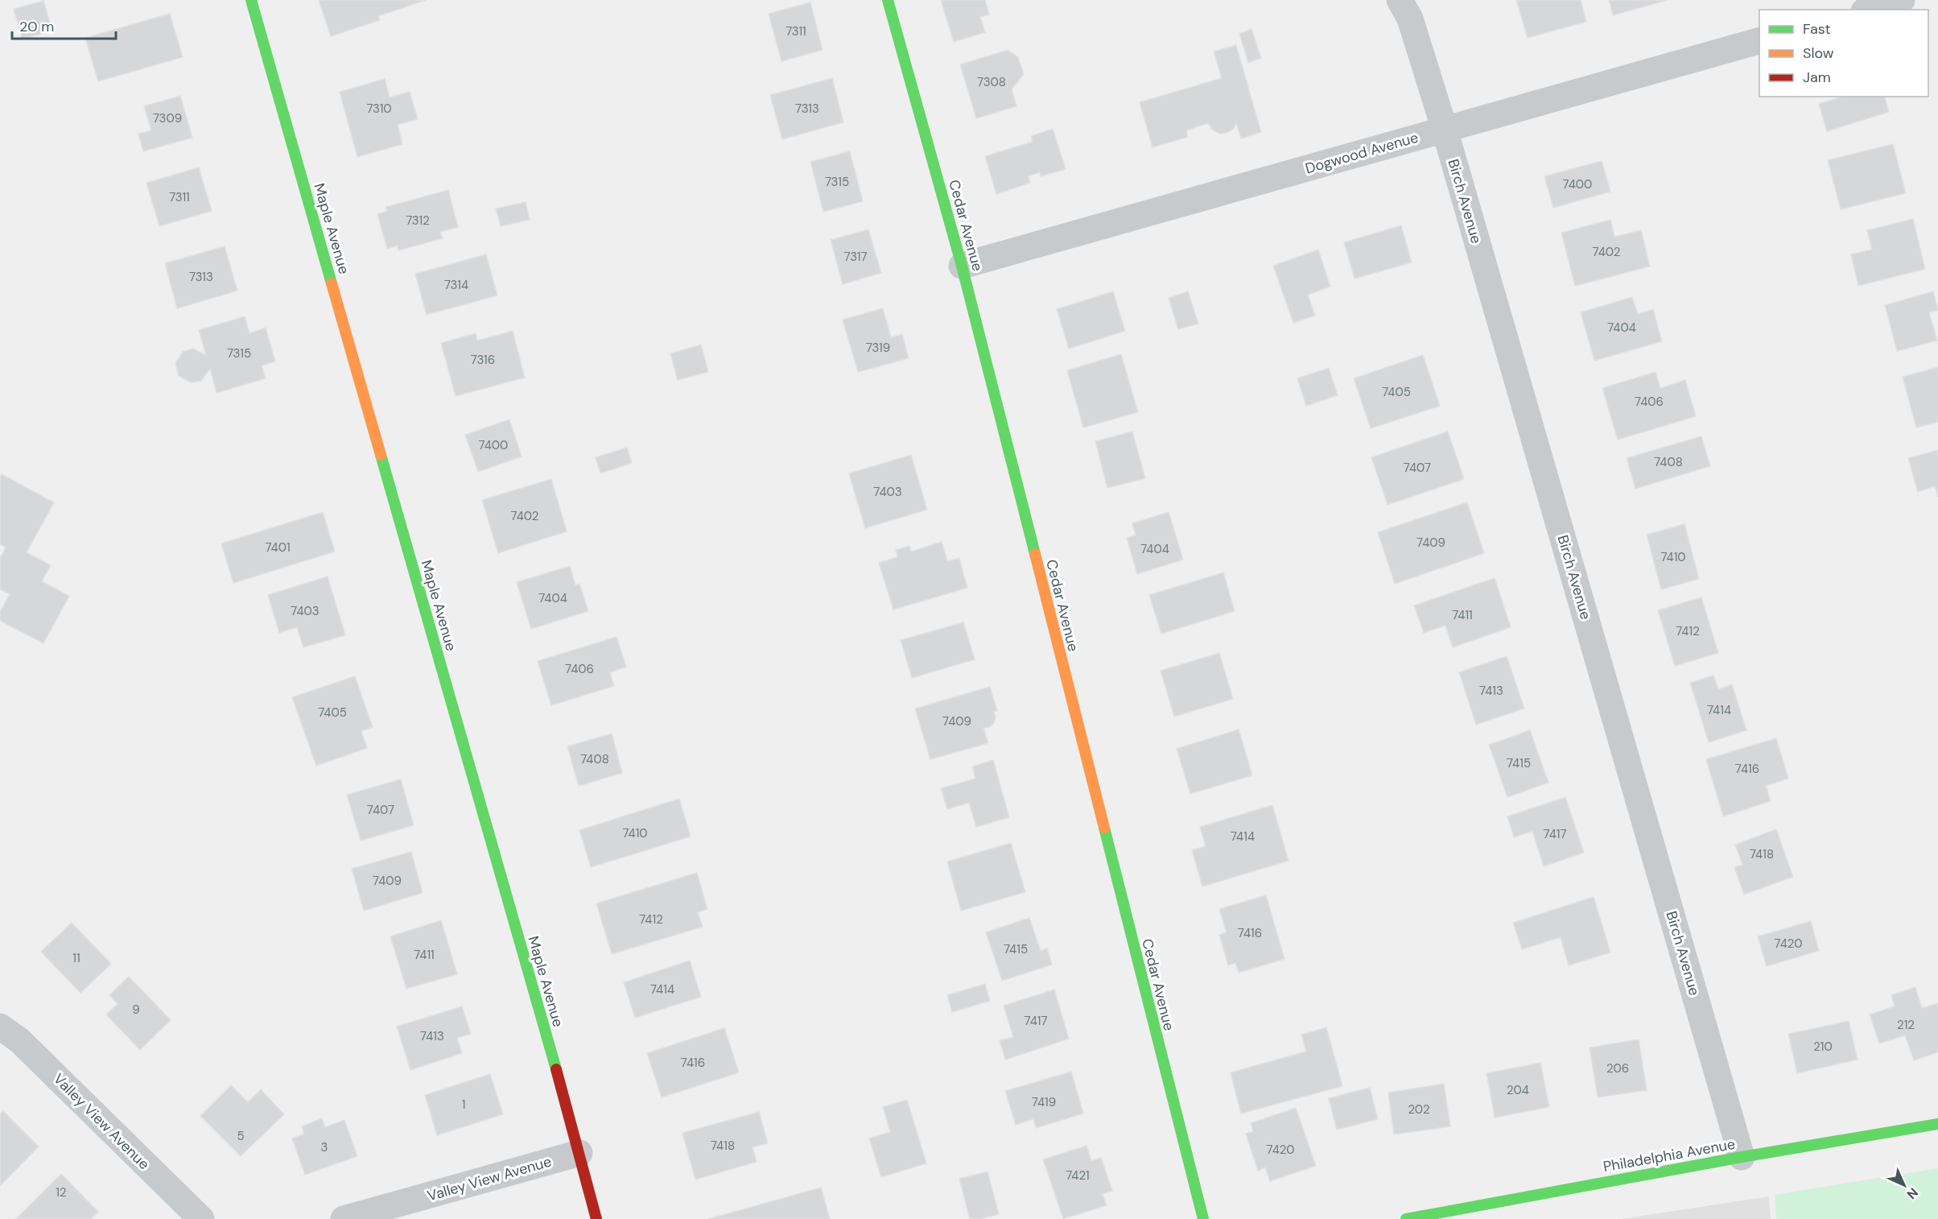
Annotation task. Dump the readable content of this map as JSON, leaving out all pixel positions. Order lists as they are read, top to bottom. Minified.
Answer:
{"streets":{"street":["Dogwood Avenue","Birch Avenue","Cedar Avenue","Maple Avenue","Valley View Avenue","Philadelphia Avenue"]},"crossings":[["Dogwood Avenue","Birch Avenue"],["Dogwood Avenue","Cedar Avenue"],["Birch Avenue","Philadelphia Avenue"],["Maple Avenue","Valley View Avenue"]],"house_numbers":["7311","7308","7310","7313","7309","7315","7400","7311","7312","7402","7317","7313","7314","7404","7319","7315","7316","7405","7406","7400","7408","7407","7403","7402","7409","7401","7404","7410","7404","7403","7411","7412","7406","7413","7414","7405","7409","7408","7415","7416","7407","7410","7417","7414","7418","7409","7412","7416","7420","7415","7411","11","7414","9","7417","212","7413","210","7416","206","204","7419","1","202","5","7418","3","7420","7421","12"],"legend":["Fast","Slow","Jam"],"scale_bar":"20 m","north":"bottom right"}
